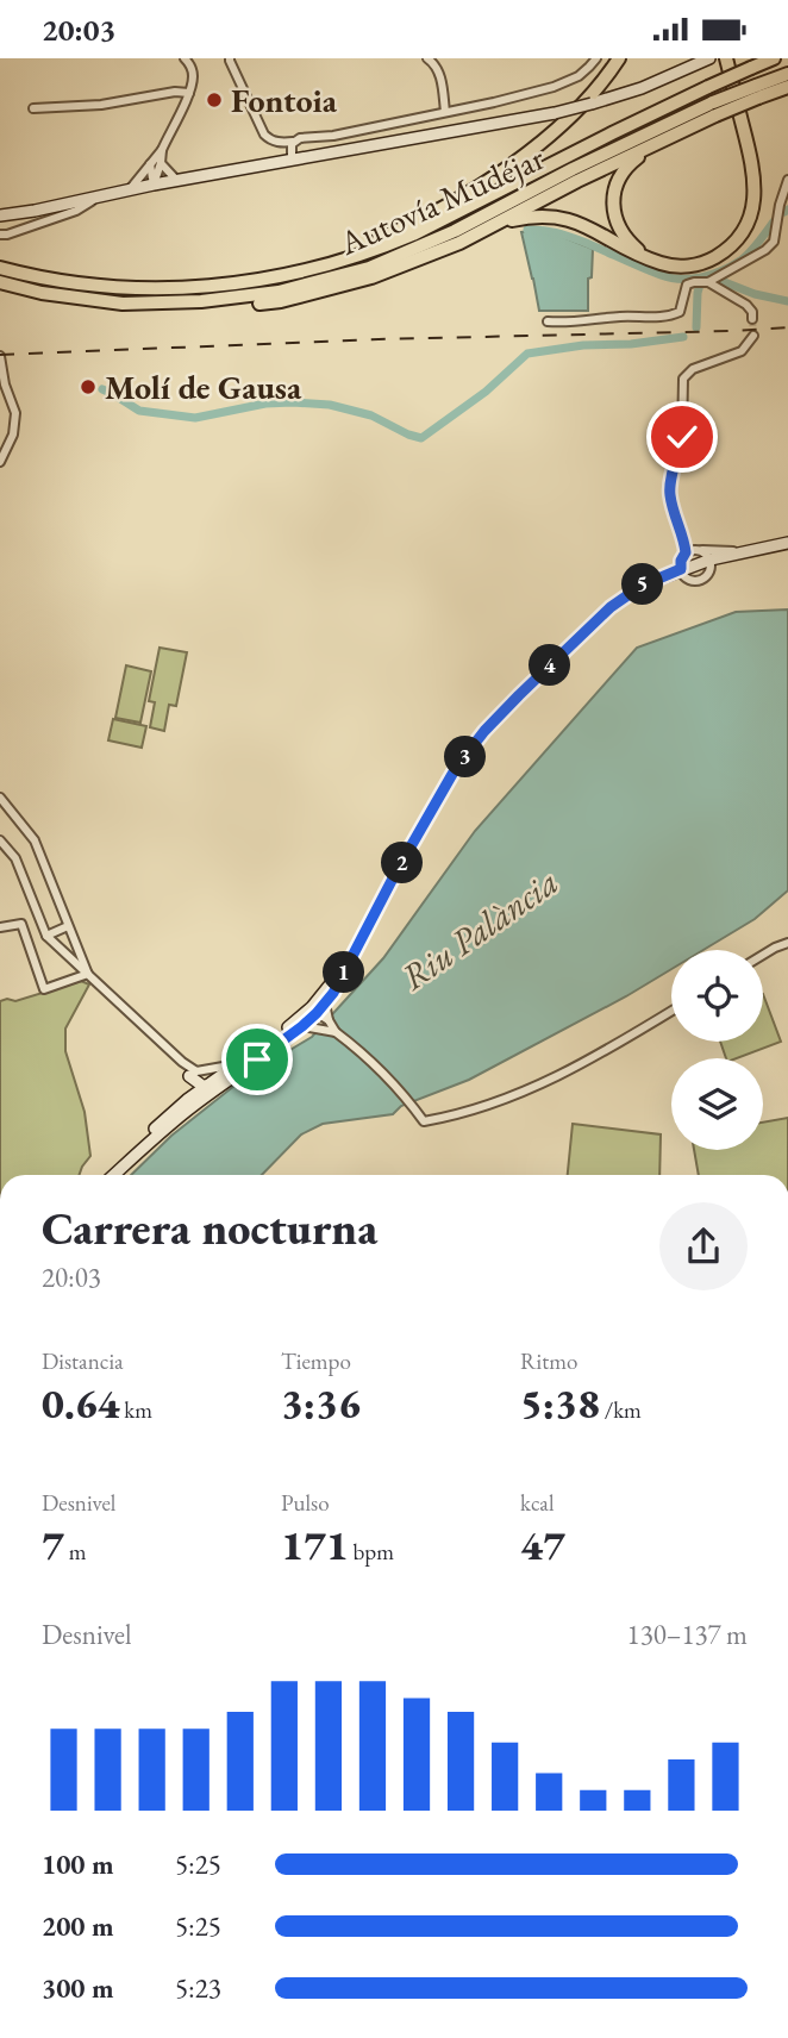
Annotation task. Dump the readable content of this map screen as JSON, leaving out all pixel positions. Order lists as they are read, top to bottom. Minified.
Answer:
{"streets":{"highway":["Autovía Mudéjar"]},"water":["Riu Palància"],"places":["Fontoia","Molí de Gausa"],"page":{"status":"20:03","pins":["5","4","3","2","1"],"heading":["Carrera nocturna","20:03"],"stats":[["Distancia","0.64 km"],["Tiempo","3:36"],["Ritmo","5:38 /km"],["Desnivel","7 m"],["Pulso","171 bpm"],["kcal","47"]],"chart":["Desnivel","130–137 m"],"list":[{"name":"100 m","note":"5:25"},{"name":"200 m","note":"5:25"},{"name":"300 m","note":"5:23"}]}}
